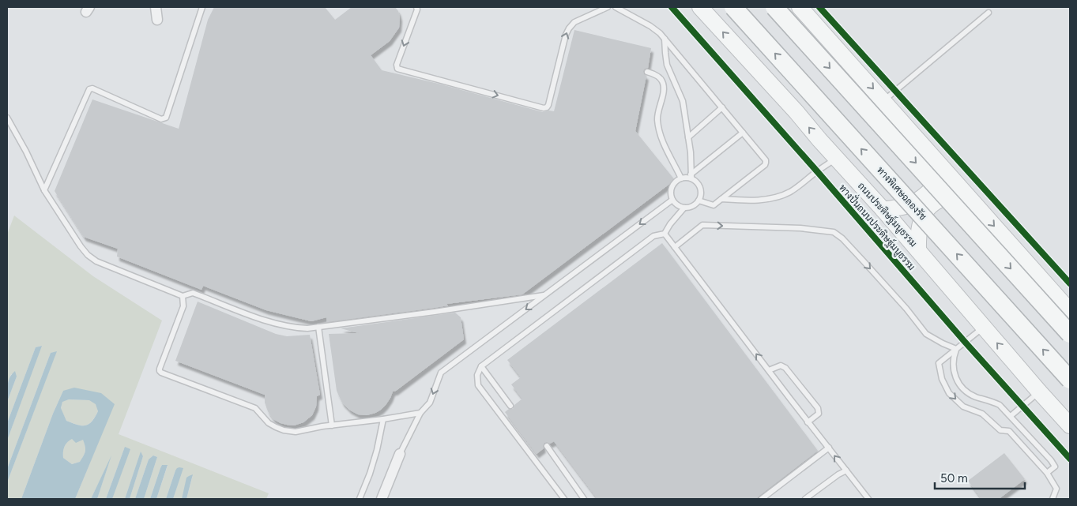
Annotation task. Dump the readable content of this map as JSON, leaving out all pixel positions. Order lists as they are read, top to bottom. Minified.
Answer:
{"streets":{"highway":["ทางพิเศษฉลองรัช"],"main road":["ถนนประดิษฐ์มนูธรรม"],"cycle path":["ทางปั่นถนนประดิษฐ์มนูธรรม"]},"scale_bar":"50 m"}
